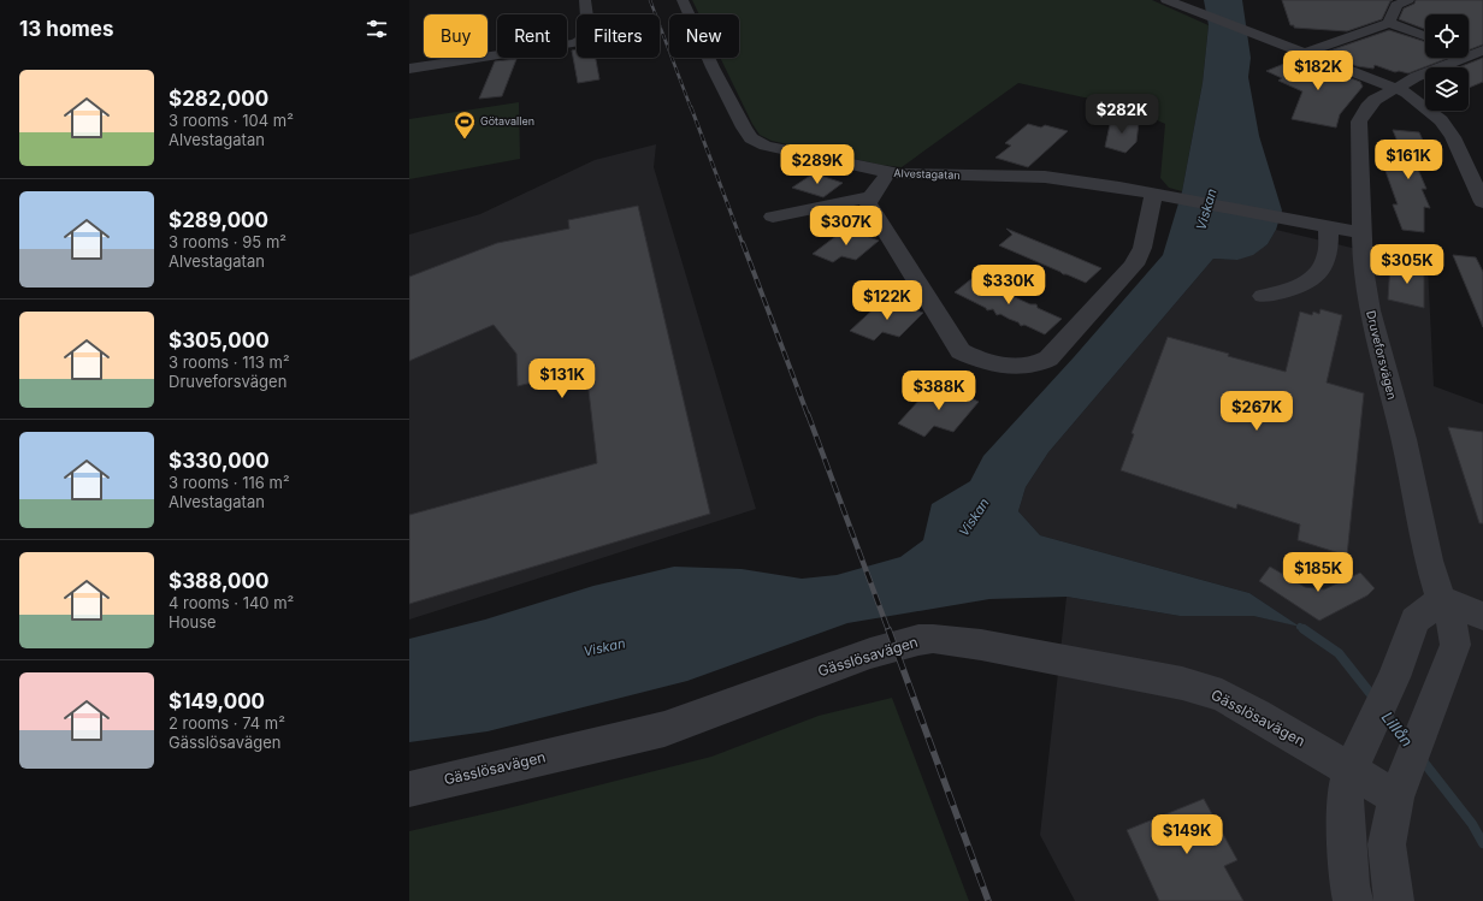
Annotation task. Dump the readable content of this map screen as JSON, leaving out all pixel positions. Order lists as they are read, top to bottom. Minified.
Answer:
{"streets":{"street":["Alvestagatan","Druveforsvägen","Gässlösavägen"]},"crossings":[["Druveforsvägen","Gässlösavägen"]],"water":["Viskan","Lillån"],"places":{"sports":["Götavallen"]},"page":{"heading":"13 homes","chip":["Buy","Rent","Filters","New"],"price":["$182K","$282K","$161K","$289K","$307K","$305K","$330K","$122K","$131K","$388K","$267K","$185K","$149K"],"list":[{"name":"$282,000","note":"3 rooms · 104 m² · Alvestagatan"},{"name":"$289,000","note":"3 rooms · 95 m² · Alvestagatan"},{"name":"$305,000","note":"3 rooms · 113 m² · Druveforsvägen"},{"name":"$330,000","note":"3 rooms · 116 m² · Alvestagatan"},{"name":"$388,000","note":"4 rooms · 140 m² · House"},{"name":"$149,000","note":"2 rooms · 74 m² · Gässlösavägen"}]}}
